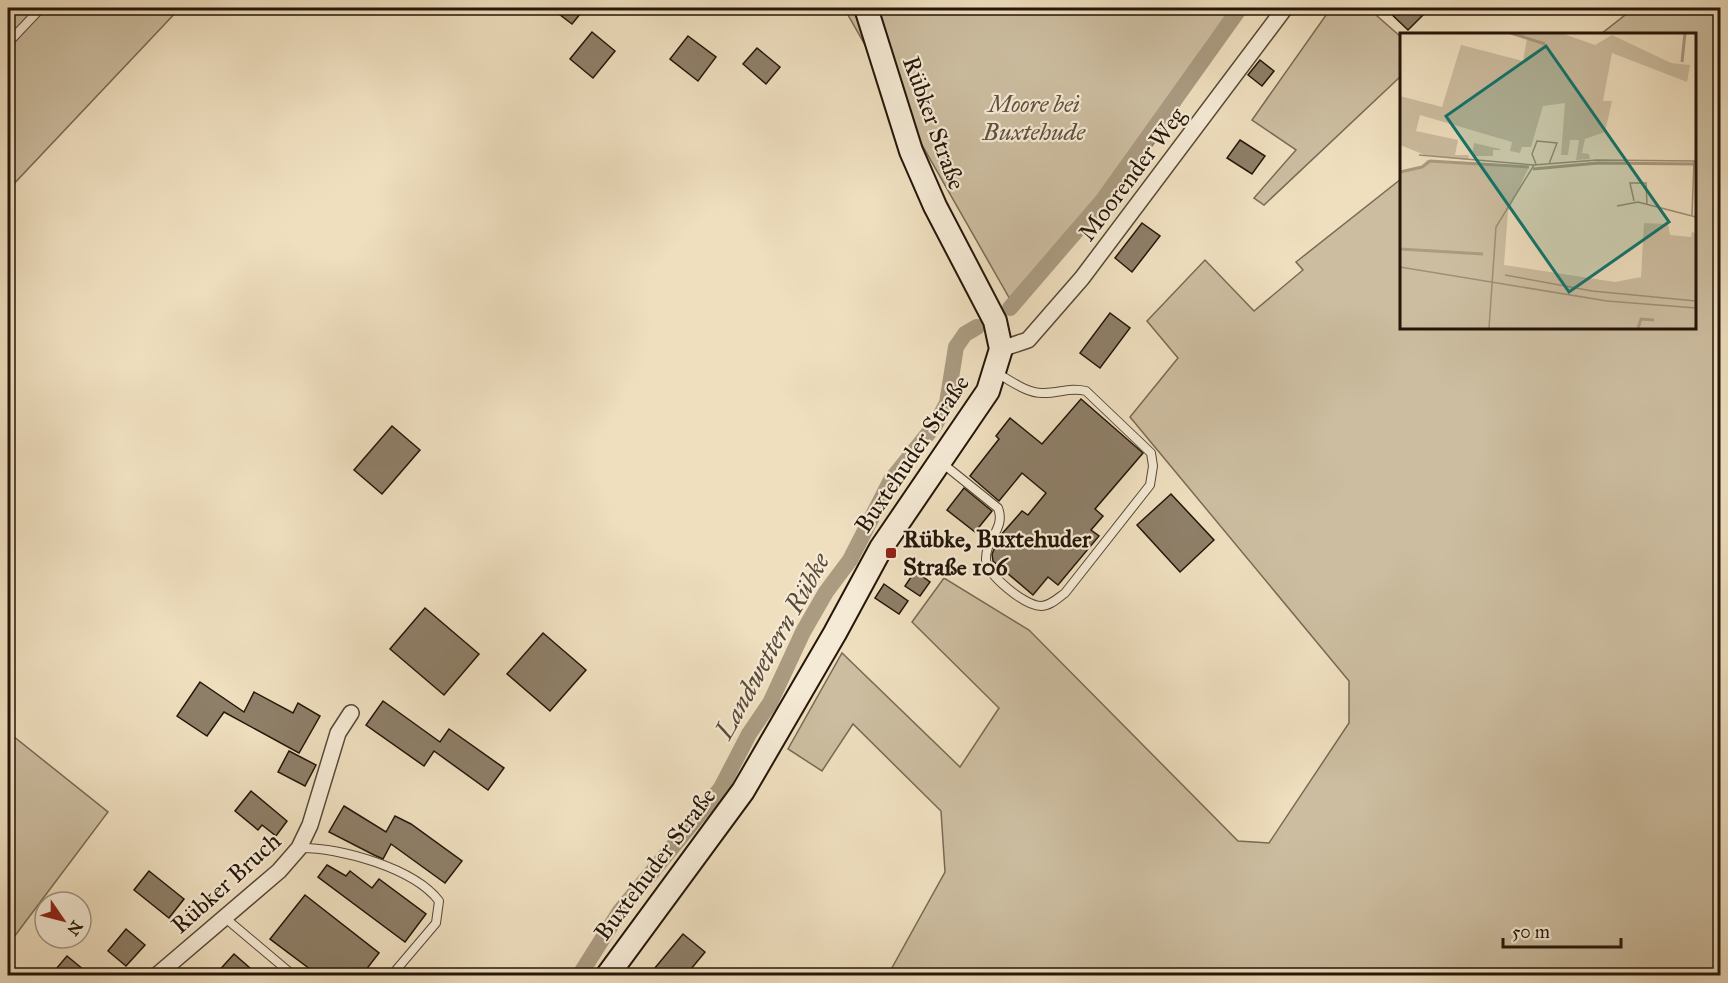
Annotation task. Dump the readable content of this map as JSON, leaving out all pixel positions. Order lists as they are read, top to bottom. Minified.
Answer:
{"streets":{"street":["Rübker Straße","Moorender Weg","Buxtehuder Straße","Rübker Bruch"]},"crossings":[["Rübker Straße","Buxtehuder Straße"],["Moorender Weg","Buxtehuder Straße"]],"water":["Landwettern Rübke"],"parks":["Moore bei Buxtehude"],"places":{"transit":["Rübke, Buxtehuder Straße 106"]},"scale_bar":"50 m","north":"bottom right"}
